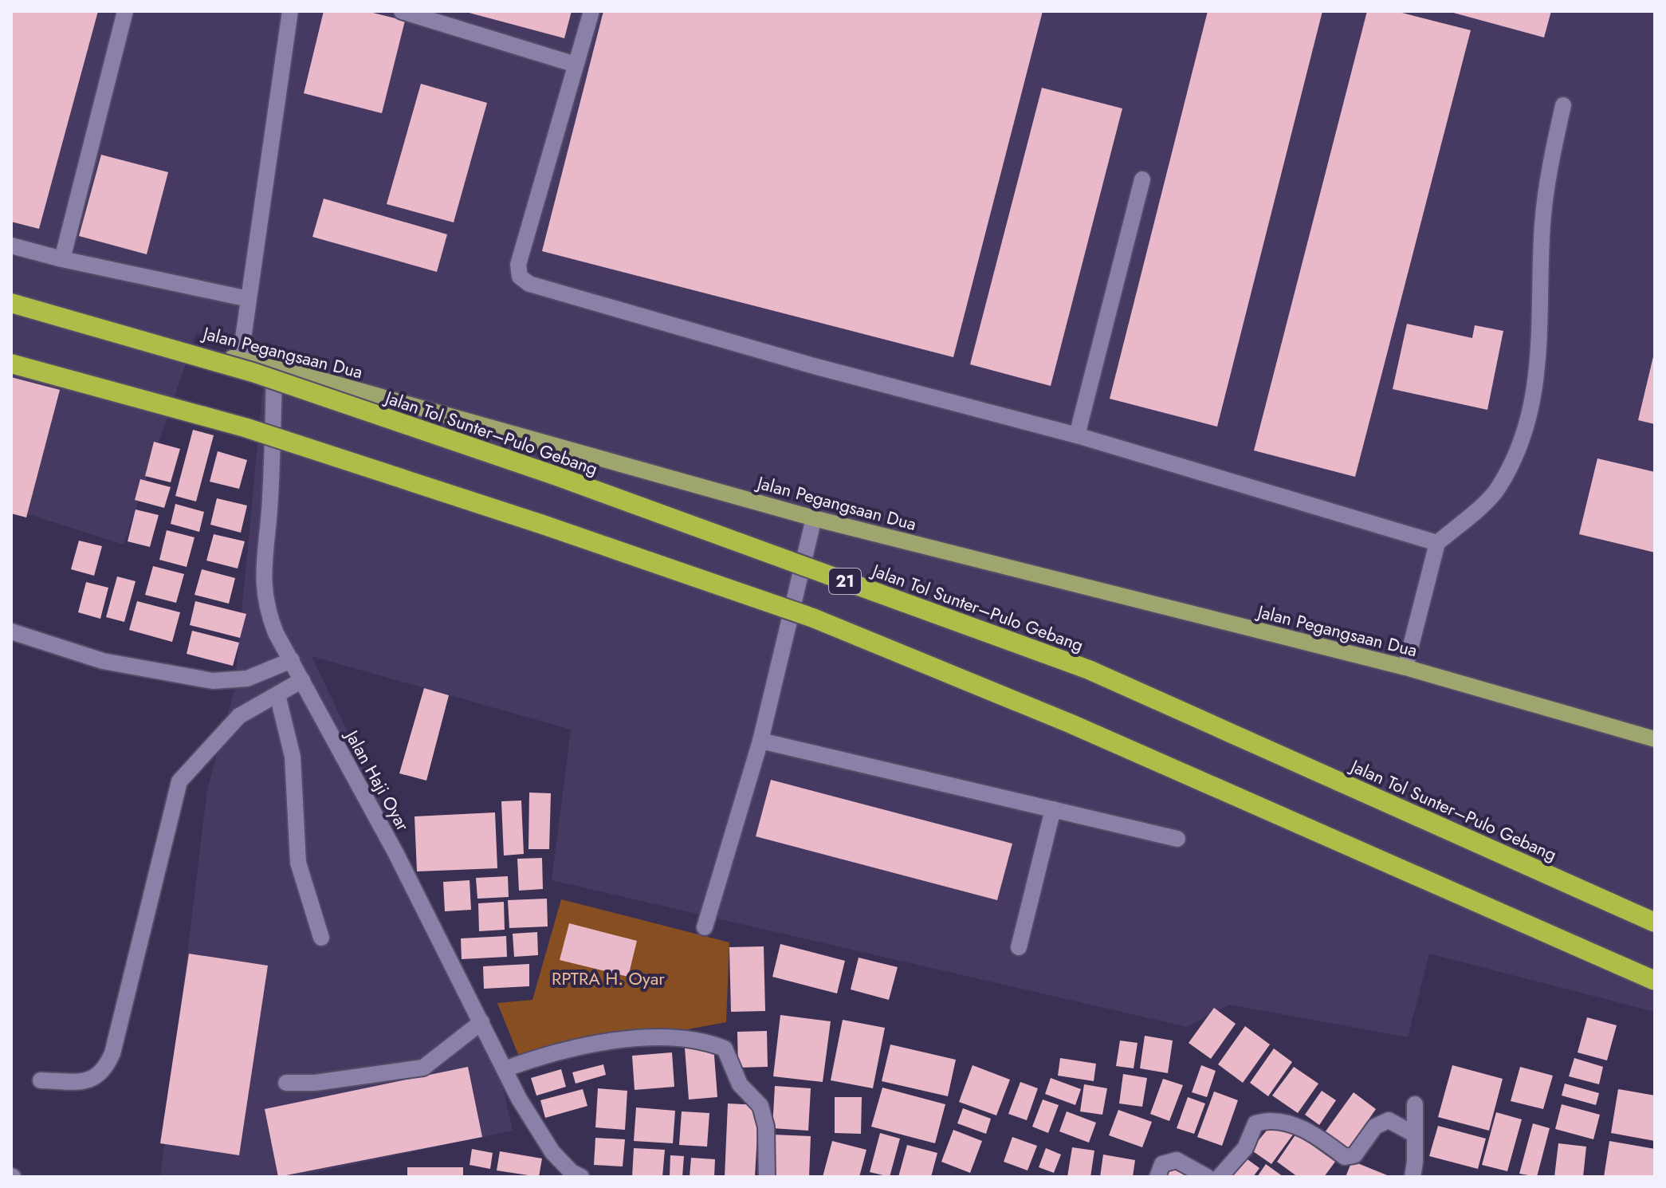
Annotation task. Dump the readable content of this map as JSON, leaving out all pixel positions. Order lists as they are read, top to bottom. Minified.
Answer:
{"streets":{"highway":["Jalan Tol Sunter–Pulo Gebang","21"],"main road":["Jalan Pegangsaan Dua"],"street":["Jalan Haji Oyar"]},"crossings":[["Jalan Pegangsaan Dua","Jalan Tol Sunter–Pulo Gebang"],["Jalan Pegangsaan Dua","Jalan Haji Oyar"]],"parks":["RPTRA H. Oyar"]}
